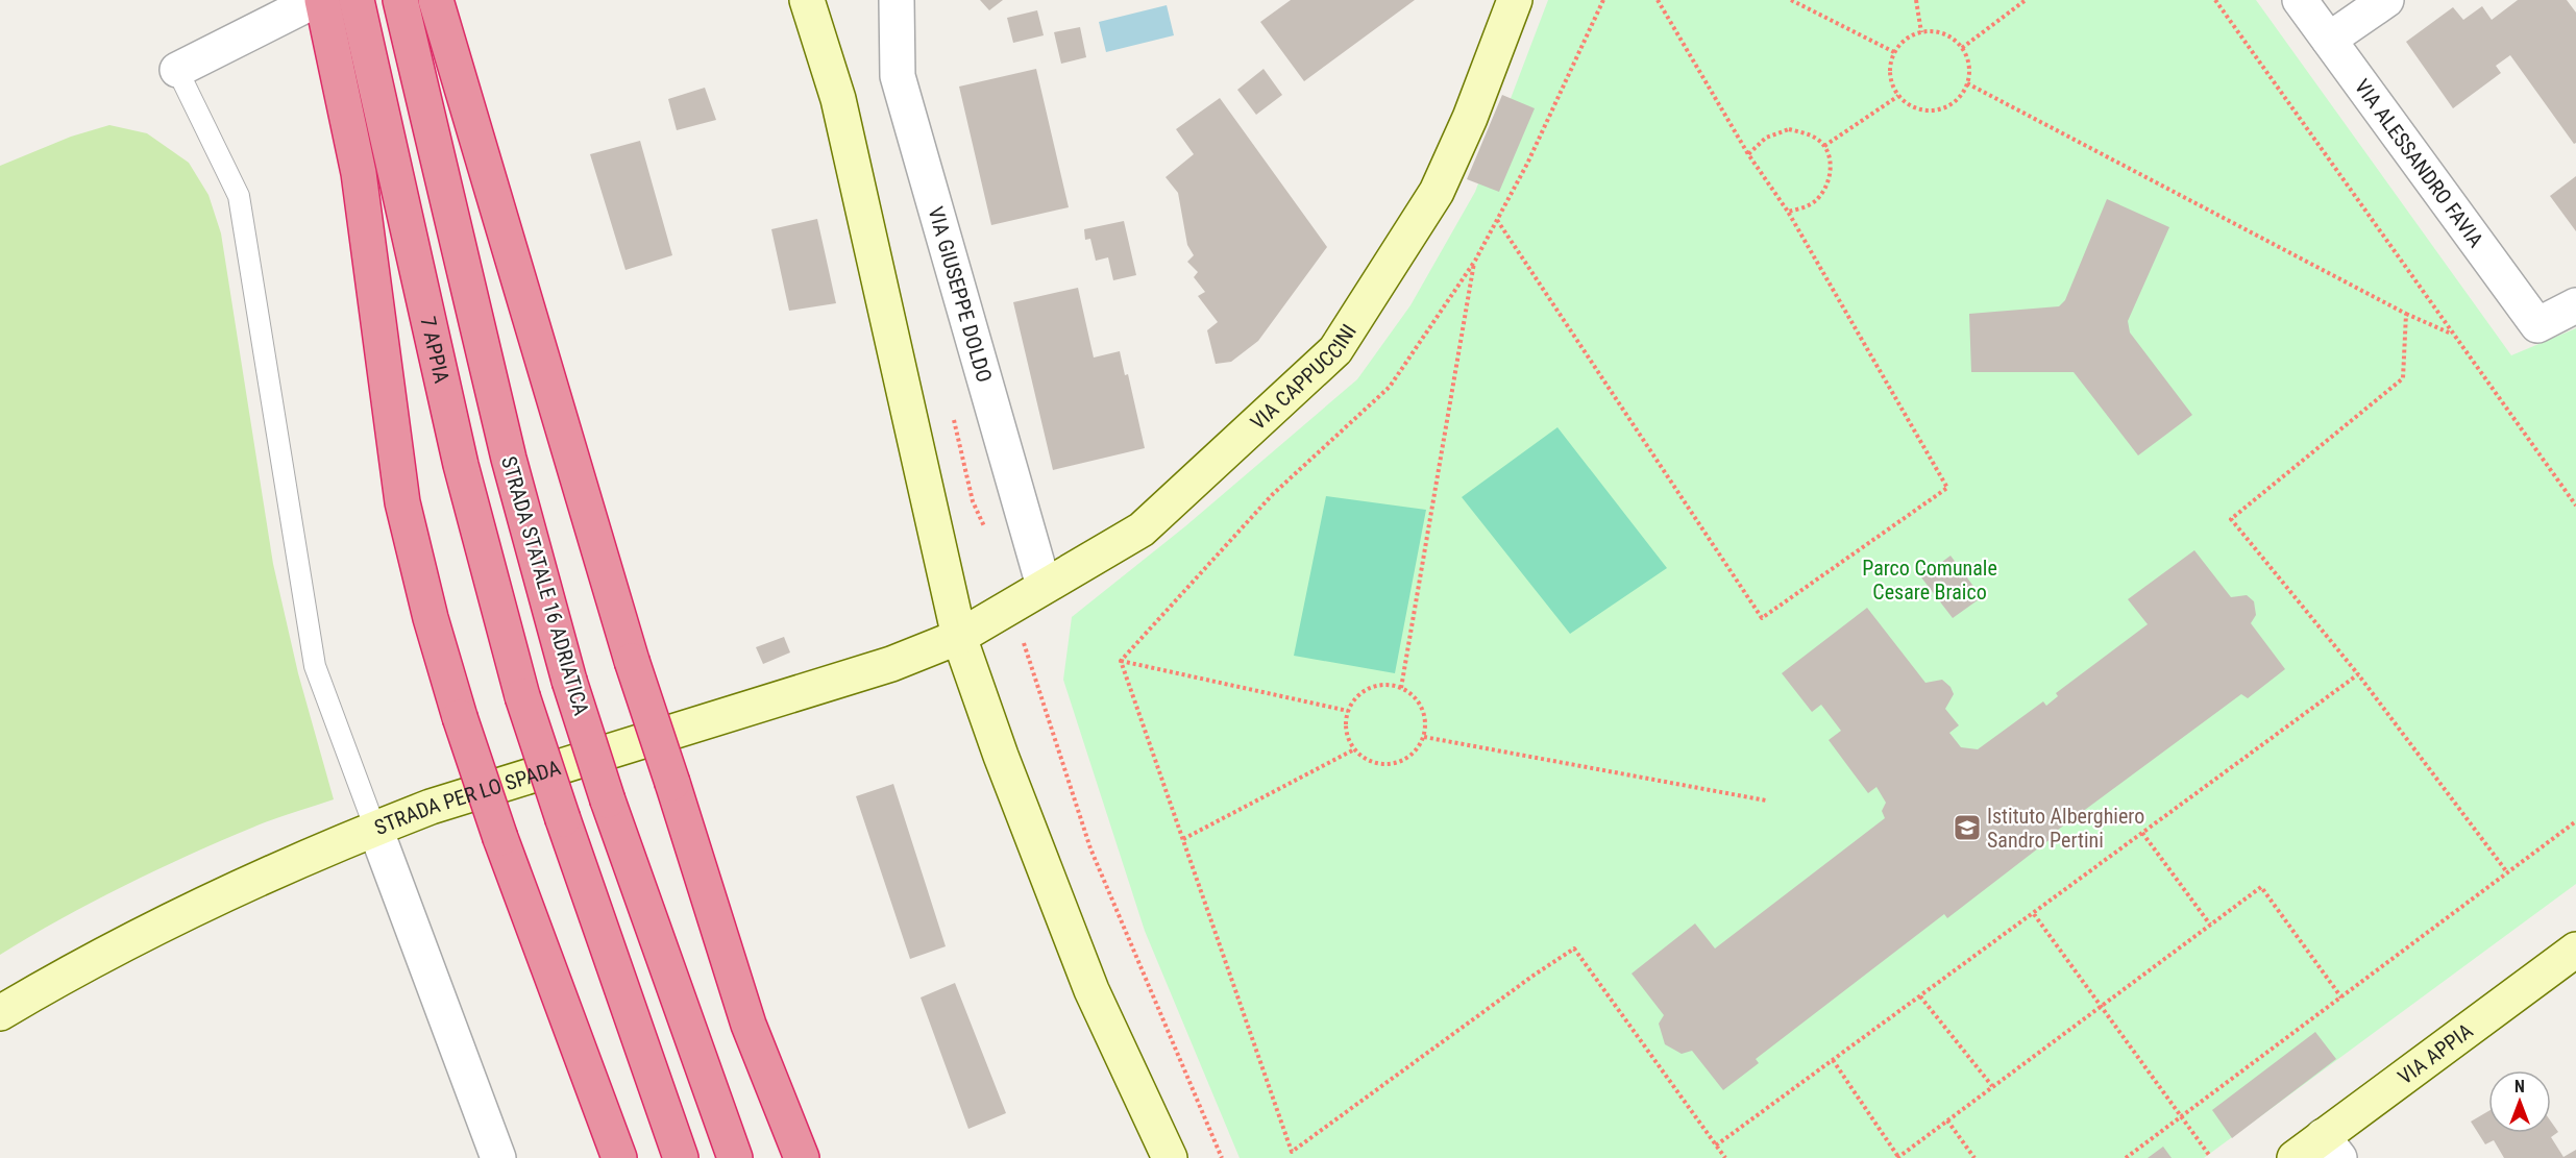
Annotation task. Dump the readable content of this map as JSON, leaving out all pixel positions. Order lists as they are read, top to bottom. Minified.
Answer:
{"streets":{"highway":["7 APPIA","STRADA STATALE 16 ADRIATICA"],"street":["VIA ALESSANDRO FAVIA","VIA GIUSEPPE DOLDO","VIA CAPPUCCINI","STRADA PER LO SPADA","VIA APPIA"]},"crossings":[["VIA GIUSEPPE DOLDO","VIA CAPPUCCINI"],["VIA CAPPUCCINI","STRADA PER LO SPADA"]],"parks":["Parco Comunale Cesare Braico"],"places":{"school or university":["Istituto Alberghiero Sandro Pertini"]},"north":"top"}
